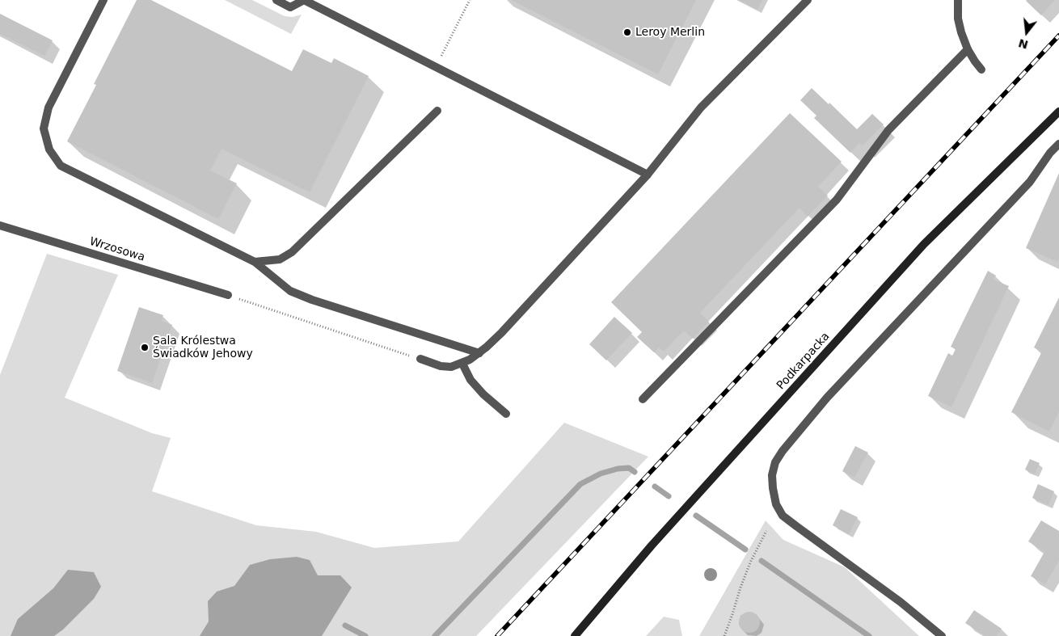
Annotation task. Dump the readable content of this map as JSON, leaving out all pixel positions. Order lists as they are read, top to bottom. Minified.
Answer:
{"streets":{"main road":["Podkarpacka"],"street":["Wrzosowa"]},"places":["Leroy Merlin","Sala Królestwa Świadków Jehowy"],"north":"bottom"}
